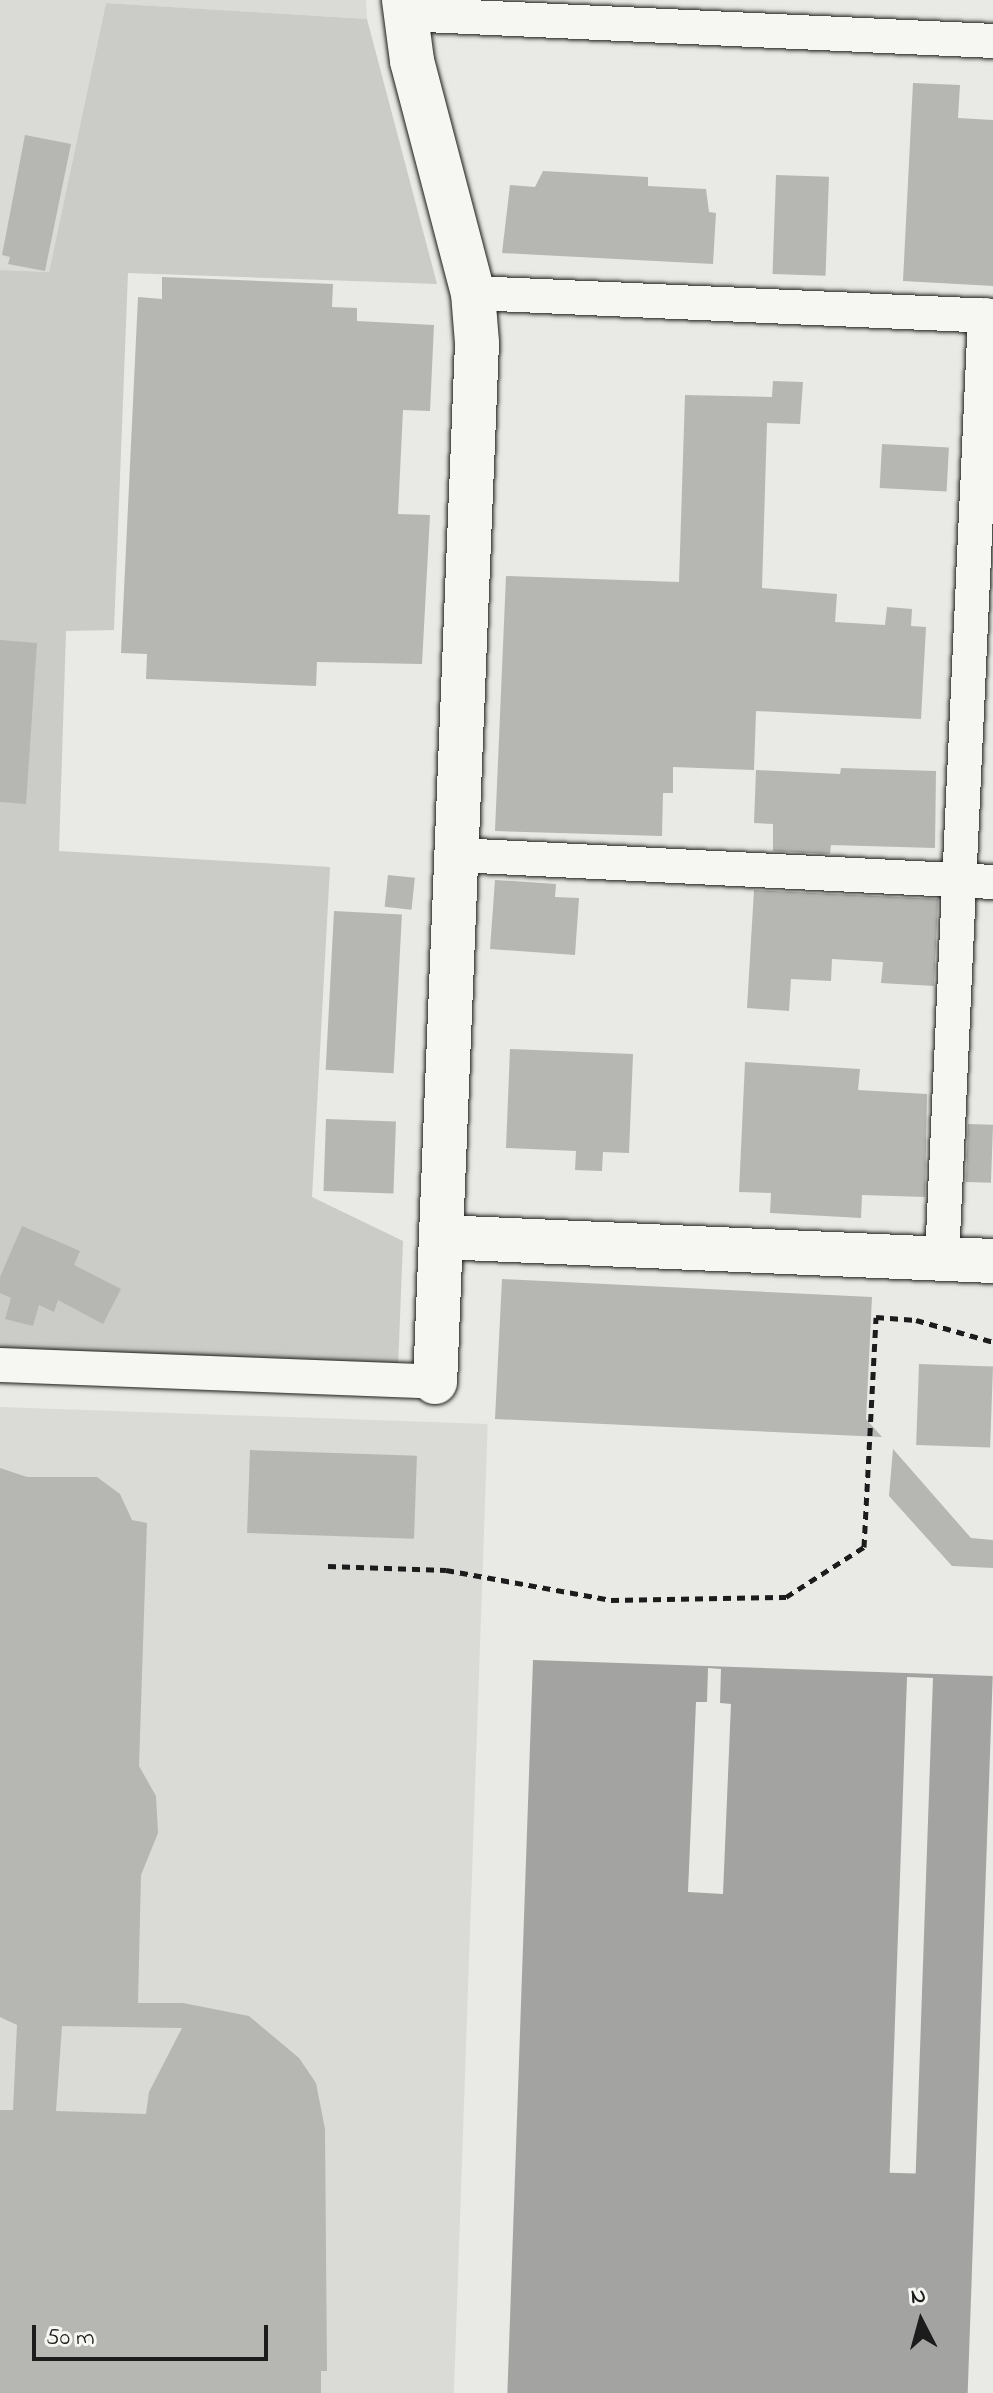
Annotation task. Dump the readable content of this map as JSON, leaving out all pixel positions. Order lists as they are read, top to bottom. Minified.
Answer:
{"scale_bar":"50 m","north":"top"}
